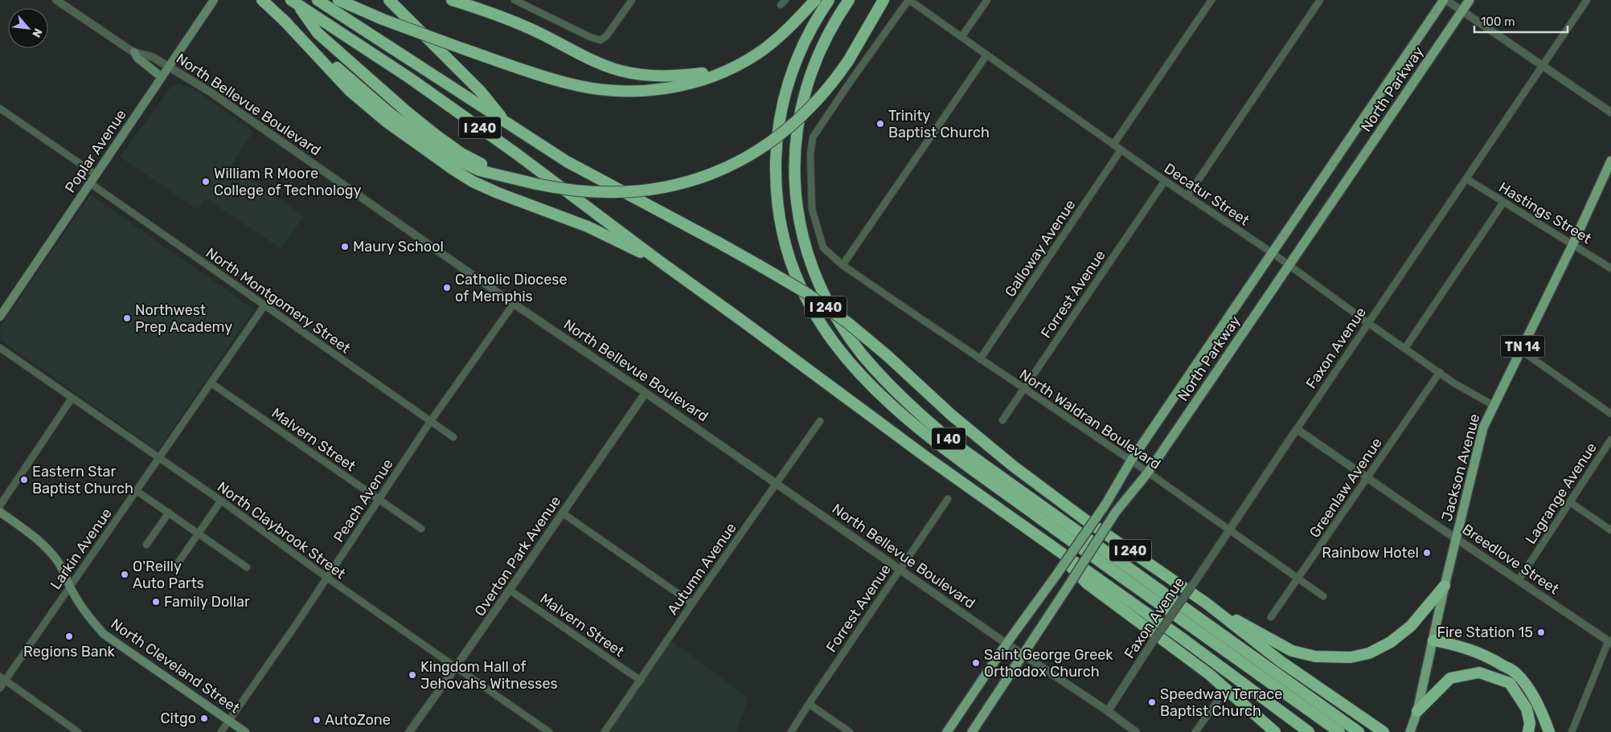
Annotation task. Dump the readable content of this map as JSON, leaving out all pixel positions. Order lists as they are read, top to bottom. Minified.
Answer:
{"streets":{"highway":["I 240","I 40"],"main road":["North Parkway","Poplar Avenue","TN 14","Jackson Avenue","North Cleveland Street"],"street":["North Bellevue Boulevard","Decatur Street","Hastings Street","Galloway Avenue","Forrest Avenue","North Montgomery Street","Faxon Avenue","North Waldran Boulevard","Malvern Street","Greenlaw Avenue","Lagrange Avenue","Peach Avenue","North Claybrook Street","Larkin Avenue","Overton Park Avenue","Breedlove Street","Autumn Avenue"]},"crossings":[["North Parkway","North Bellevue Boulevard"],["North Parkway","Decatur Street"],["North Parkway","North Waldran Boulevard"],["North Bellevue Boulevard","Poplar Avenue"],["North Bellevue Boulevard","Forrest Avenue"],["North Bellevue Boulevard","Faxon Avenue"],["North Bellevue Boulevard","Peach Avenue"],["North Bellevue Boulevard","Overton Park Avenue"],["North Bellevue Boulevard","Autumn Avenue"],["Poplar Avenue","North Montgomery Street"],["Decatur Street","Galloway Avenue"],["Decatur Street","Forrest Avenue"],["Decatur Street","Faxon Avenue"],["Decatur Street","Jackson Avenue"],["Decatur Street","Greenlaw Avenue"],["Hastings Street","Faxon Avenue"],["Hastings Street","Jackson Avenue"],["Galloway Avenue","North Waldran Boulevard"],["Forrest Avenue","North Waldran Boulevard"],["North Montgomery Street","Peach Avenue"],["North Montgomery Street","Larkin Avenue"],["Faxon Avenue","North Waldran Boulevard"],["Faxon Avenue","Breedlove Street"],["North Waldran Boulevard","Greenlaw Avenue"],["Malvern Street","Peach Avenue"],["Malvern Street","Larkin Avenue"],["Malvern Street","Overton Park Avenue"],["Malvern Street","Autumn Avenue"],["Jackson Avenue","Breedlove Street"],["Greenlaw Avenue","Breedlove Street"],["Lagrange Avenue","Breedlove Street"],["Peach Avenue","North Claybrook Street"],["Peach Avenue","North Cleveland Street"],["North Claybrook Street","Larkin Avenue"],["North Claybrook Street","Overton Park Avenue"],["Larkin Avenue","North Cleveland Street"]],"places":["Trinity Baptist Church","William R Moore College of Technology","Maury School","Catholic Diocese of Memphis","Northwest Prep Academy","Eastern Star Baptist Church","Rainbow Hotel","O'Reilly Auto Parts","Family Dollar","Fire Station 15","Regions Bank","Saint George Greek Orthodox Church","Kingdom Hall of Jehovahs Witnesses","Speedway Terrace Baptist Church","Citgo","AutoZone"],"scale_bar":"100 m","north":"bottom right"}
